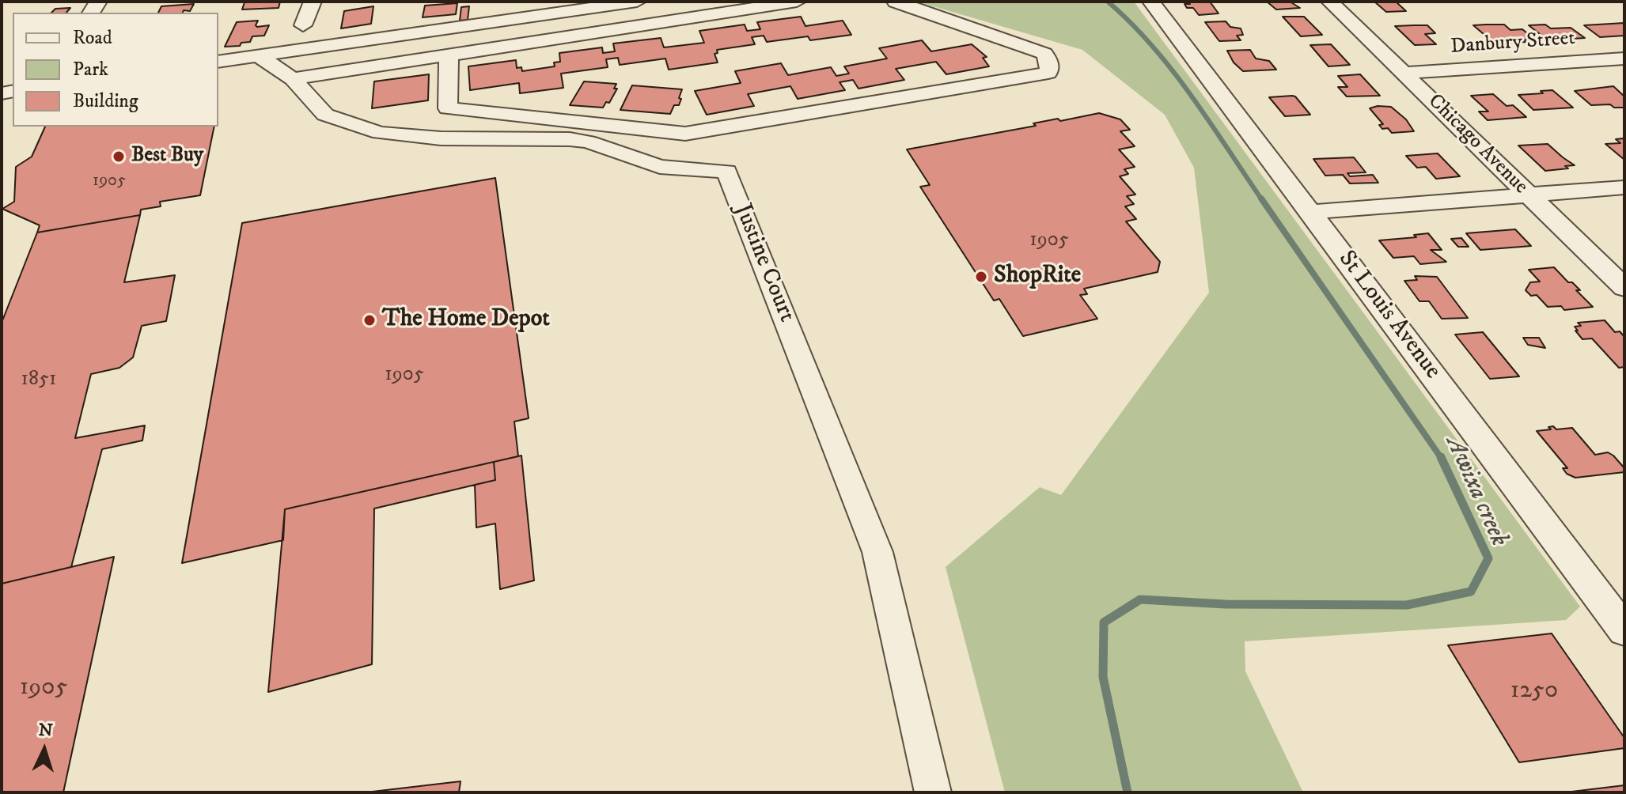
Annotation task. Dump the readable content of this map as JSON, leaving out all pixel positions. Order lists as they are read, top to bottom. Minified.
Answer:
{"streets":{"street":["Danbury Street","Chicago Avenue","Justine Court","St Louis Avenue"]},"crossings":[["Danbury Street","Chicago Avenue"]],"water":["Awixa creek"],"places":["Best Buy","ShopRite","The Home Depot"],"house_numbers":["1905","1905","1905","1851","1905","1250"],"legend":["Road","Park","Building"],"north":"top"}
